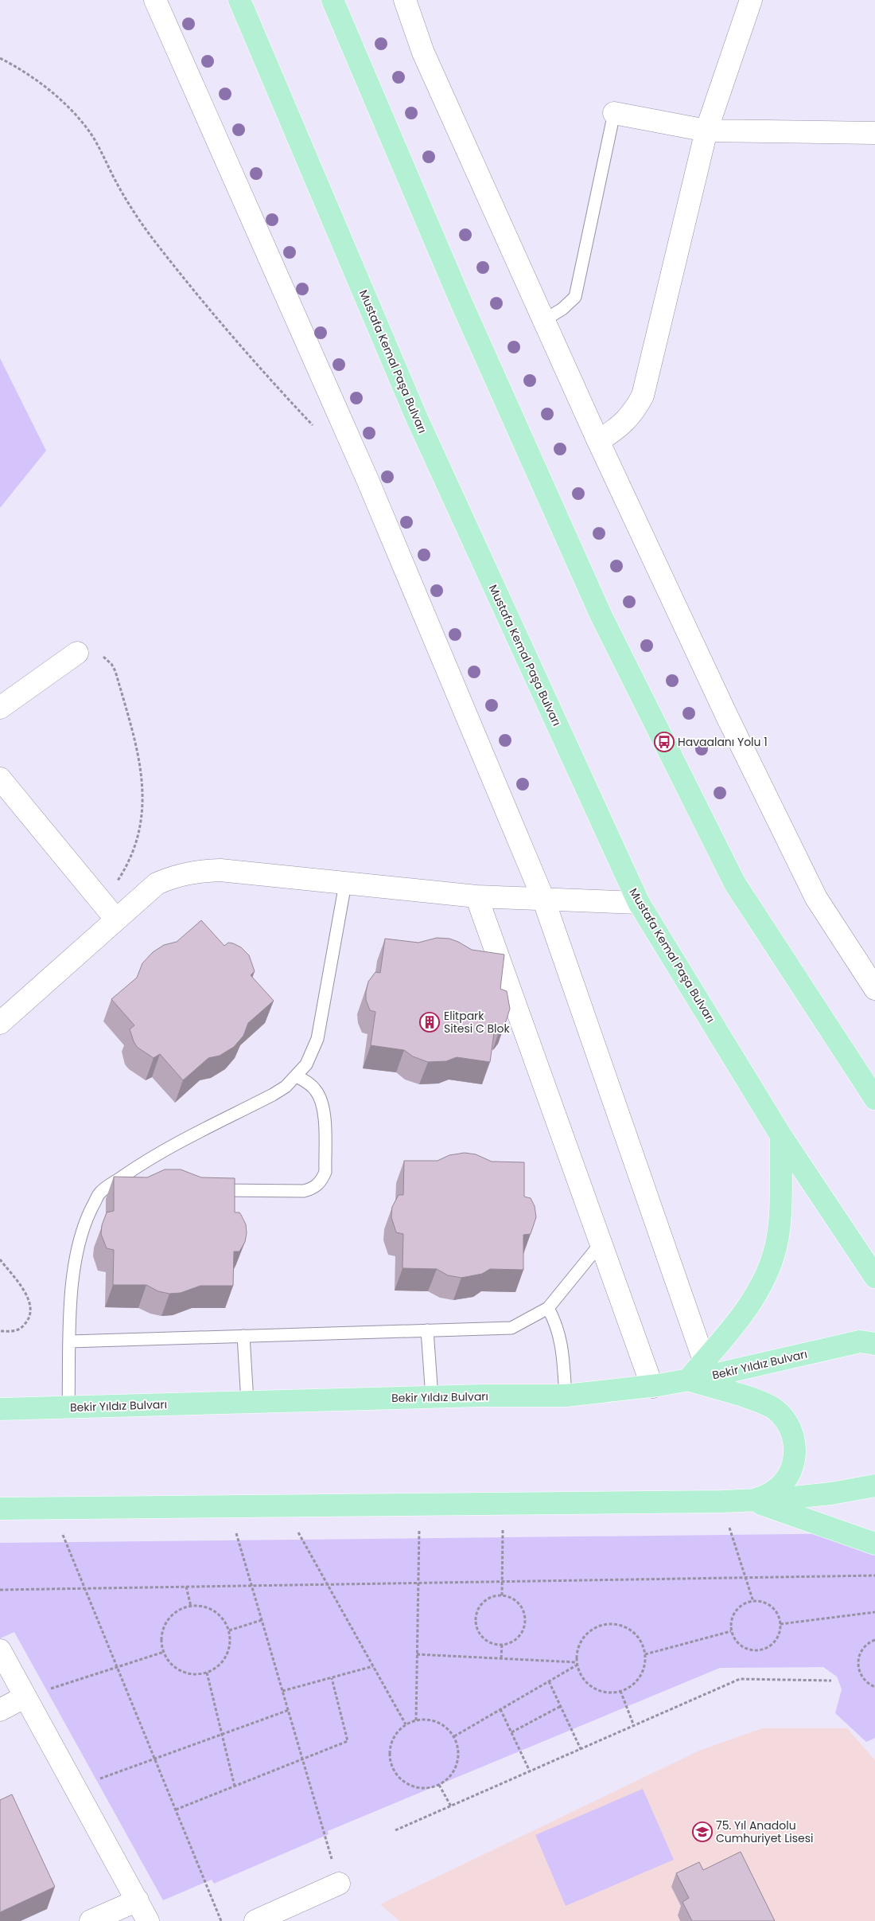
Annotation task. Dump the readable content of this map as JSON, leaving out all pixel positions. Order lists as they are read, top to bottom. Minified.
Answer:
{"streets":{"main road":["Mustafa Kemal Paşa Bulvarı","Bekir Yıldız Bulvarı"]},"places":{"bus stop":["Havaalanı Yolu 1"],"building":["Elitpark Sitesi C Blok"],"school or university":["75. Yıl Anadolu Cumhuriyet Lisesi"]}}
